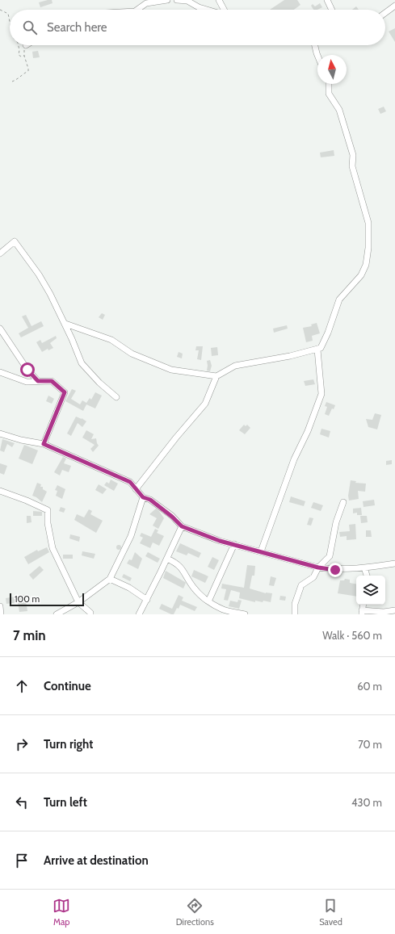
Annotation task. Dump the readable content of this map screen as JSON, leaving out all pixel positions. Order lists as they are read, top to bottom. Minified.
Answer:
{"scale_bar":"100 m","north":"top","page":{"search":"Search here","scale":"100 m","heading":["7 min","Walk · 560 m"],"list":[["Continue","60 m"],["Turn right","70 m"],["Turn left","430 m"],"Arrive at destination"],"nav":["Map","Directions","Saved"]}}
